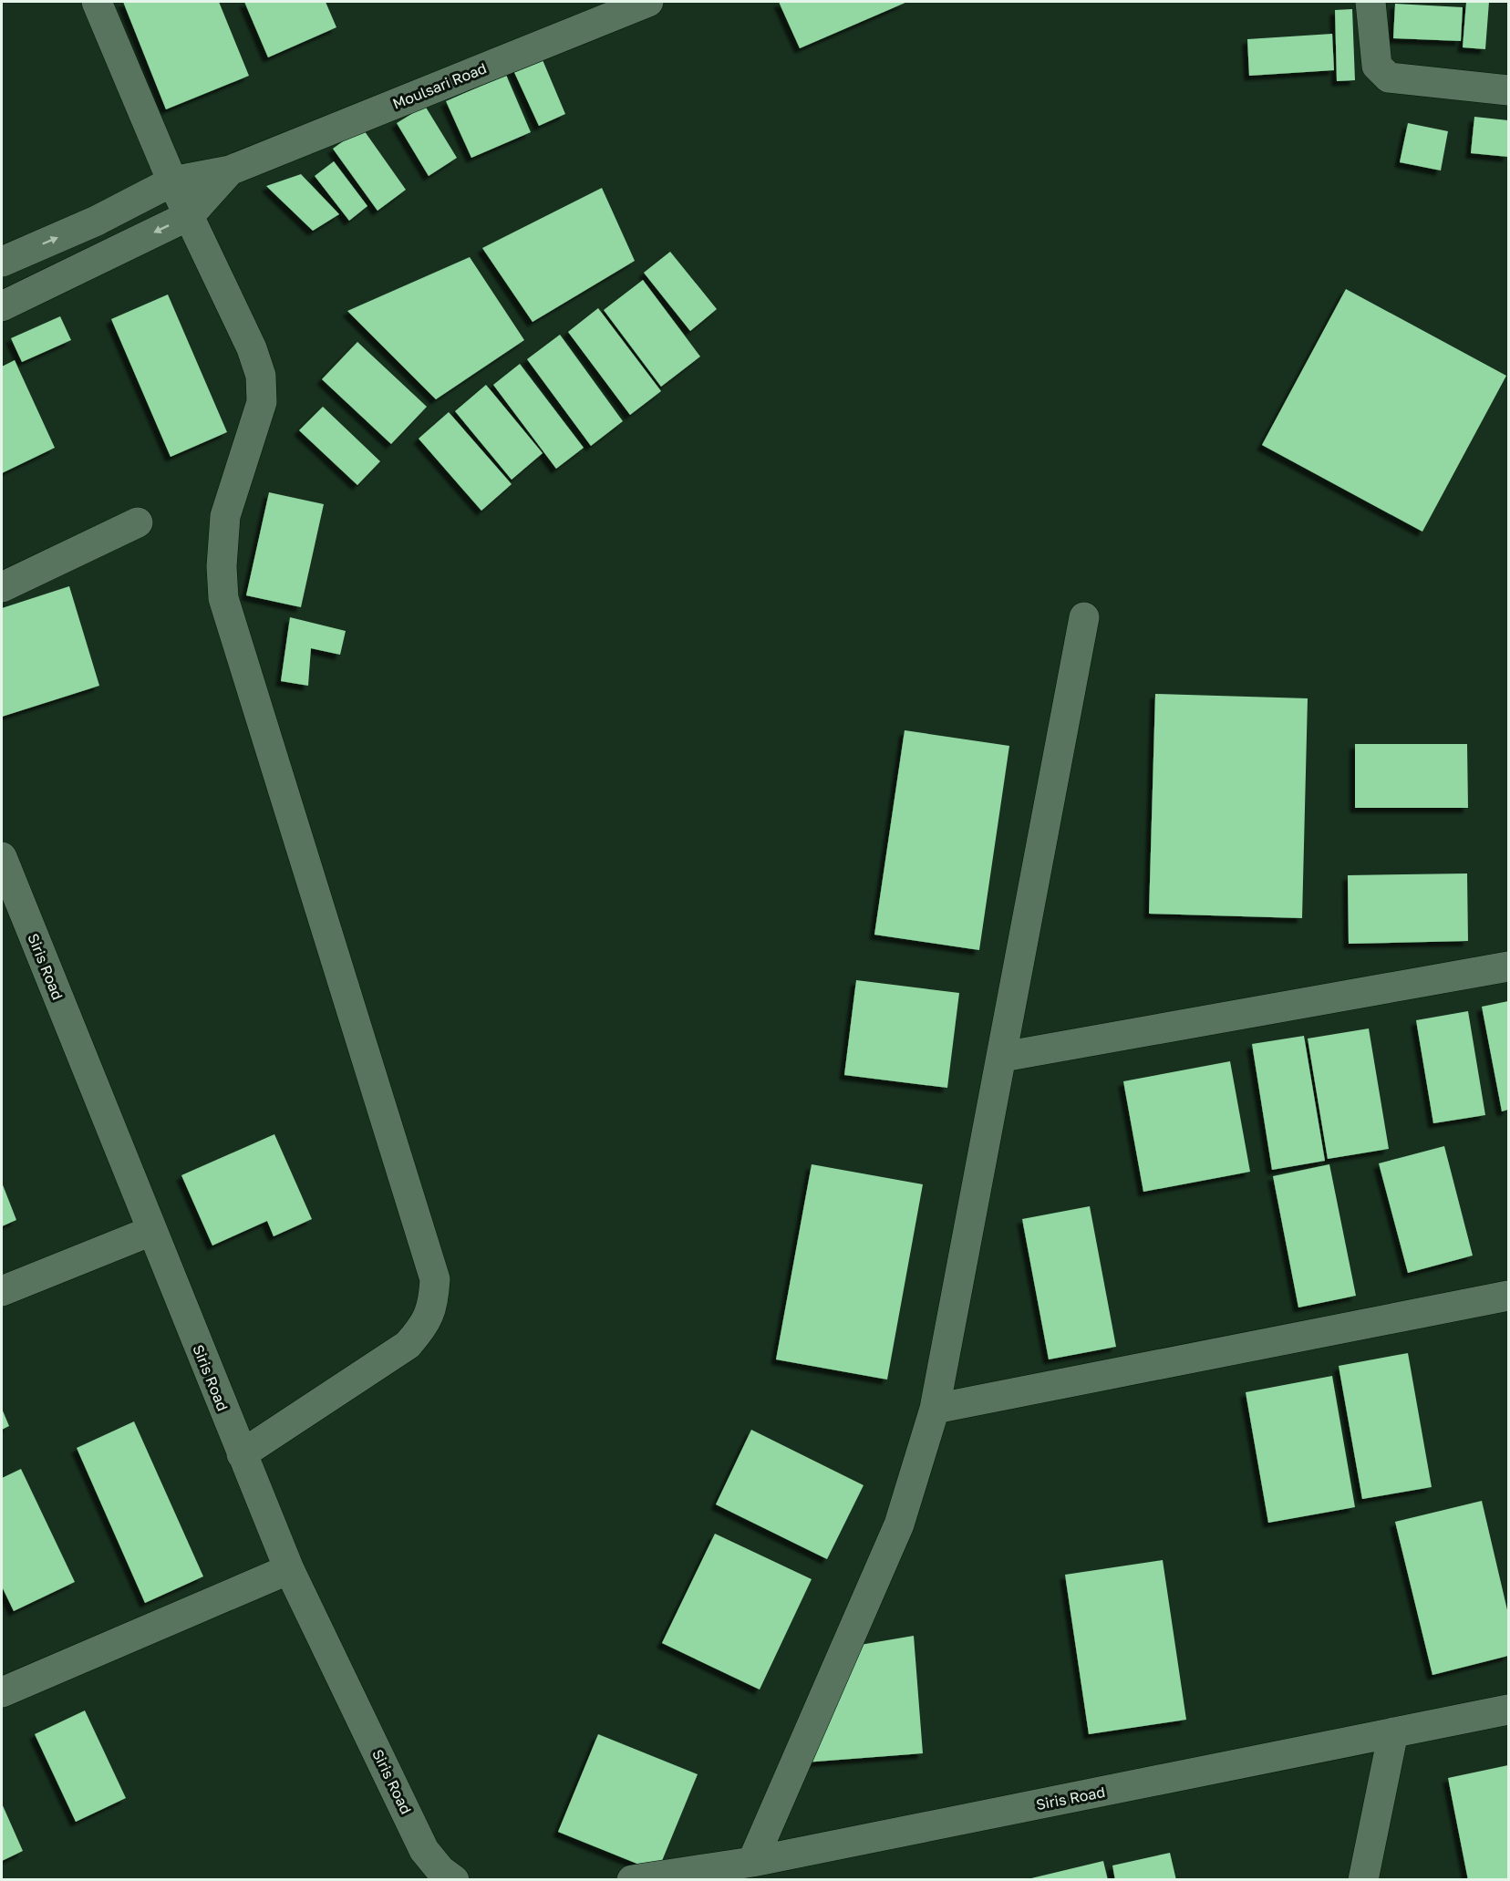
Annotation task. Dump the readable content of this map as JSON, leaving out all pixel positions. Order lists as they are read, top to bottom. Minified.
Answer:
{"streets":{"street":["Moulsari Road","Siris Road"]}}
